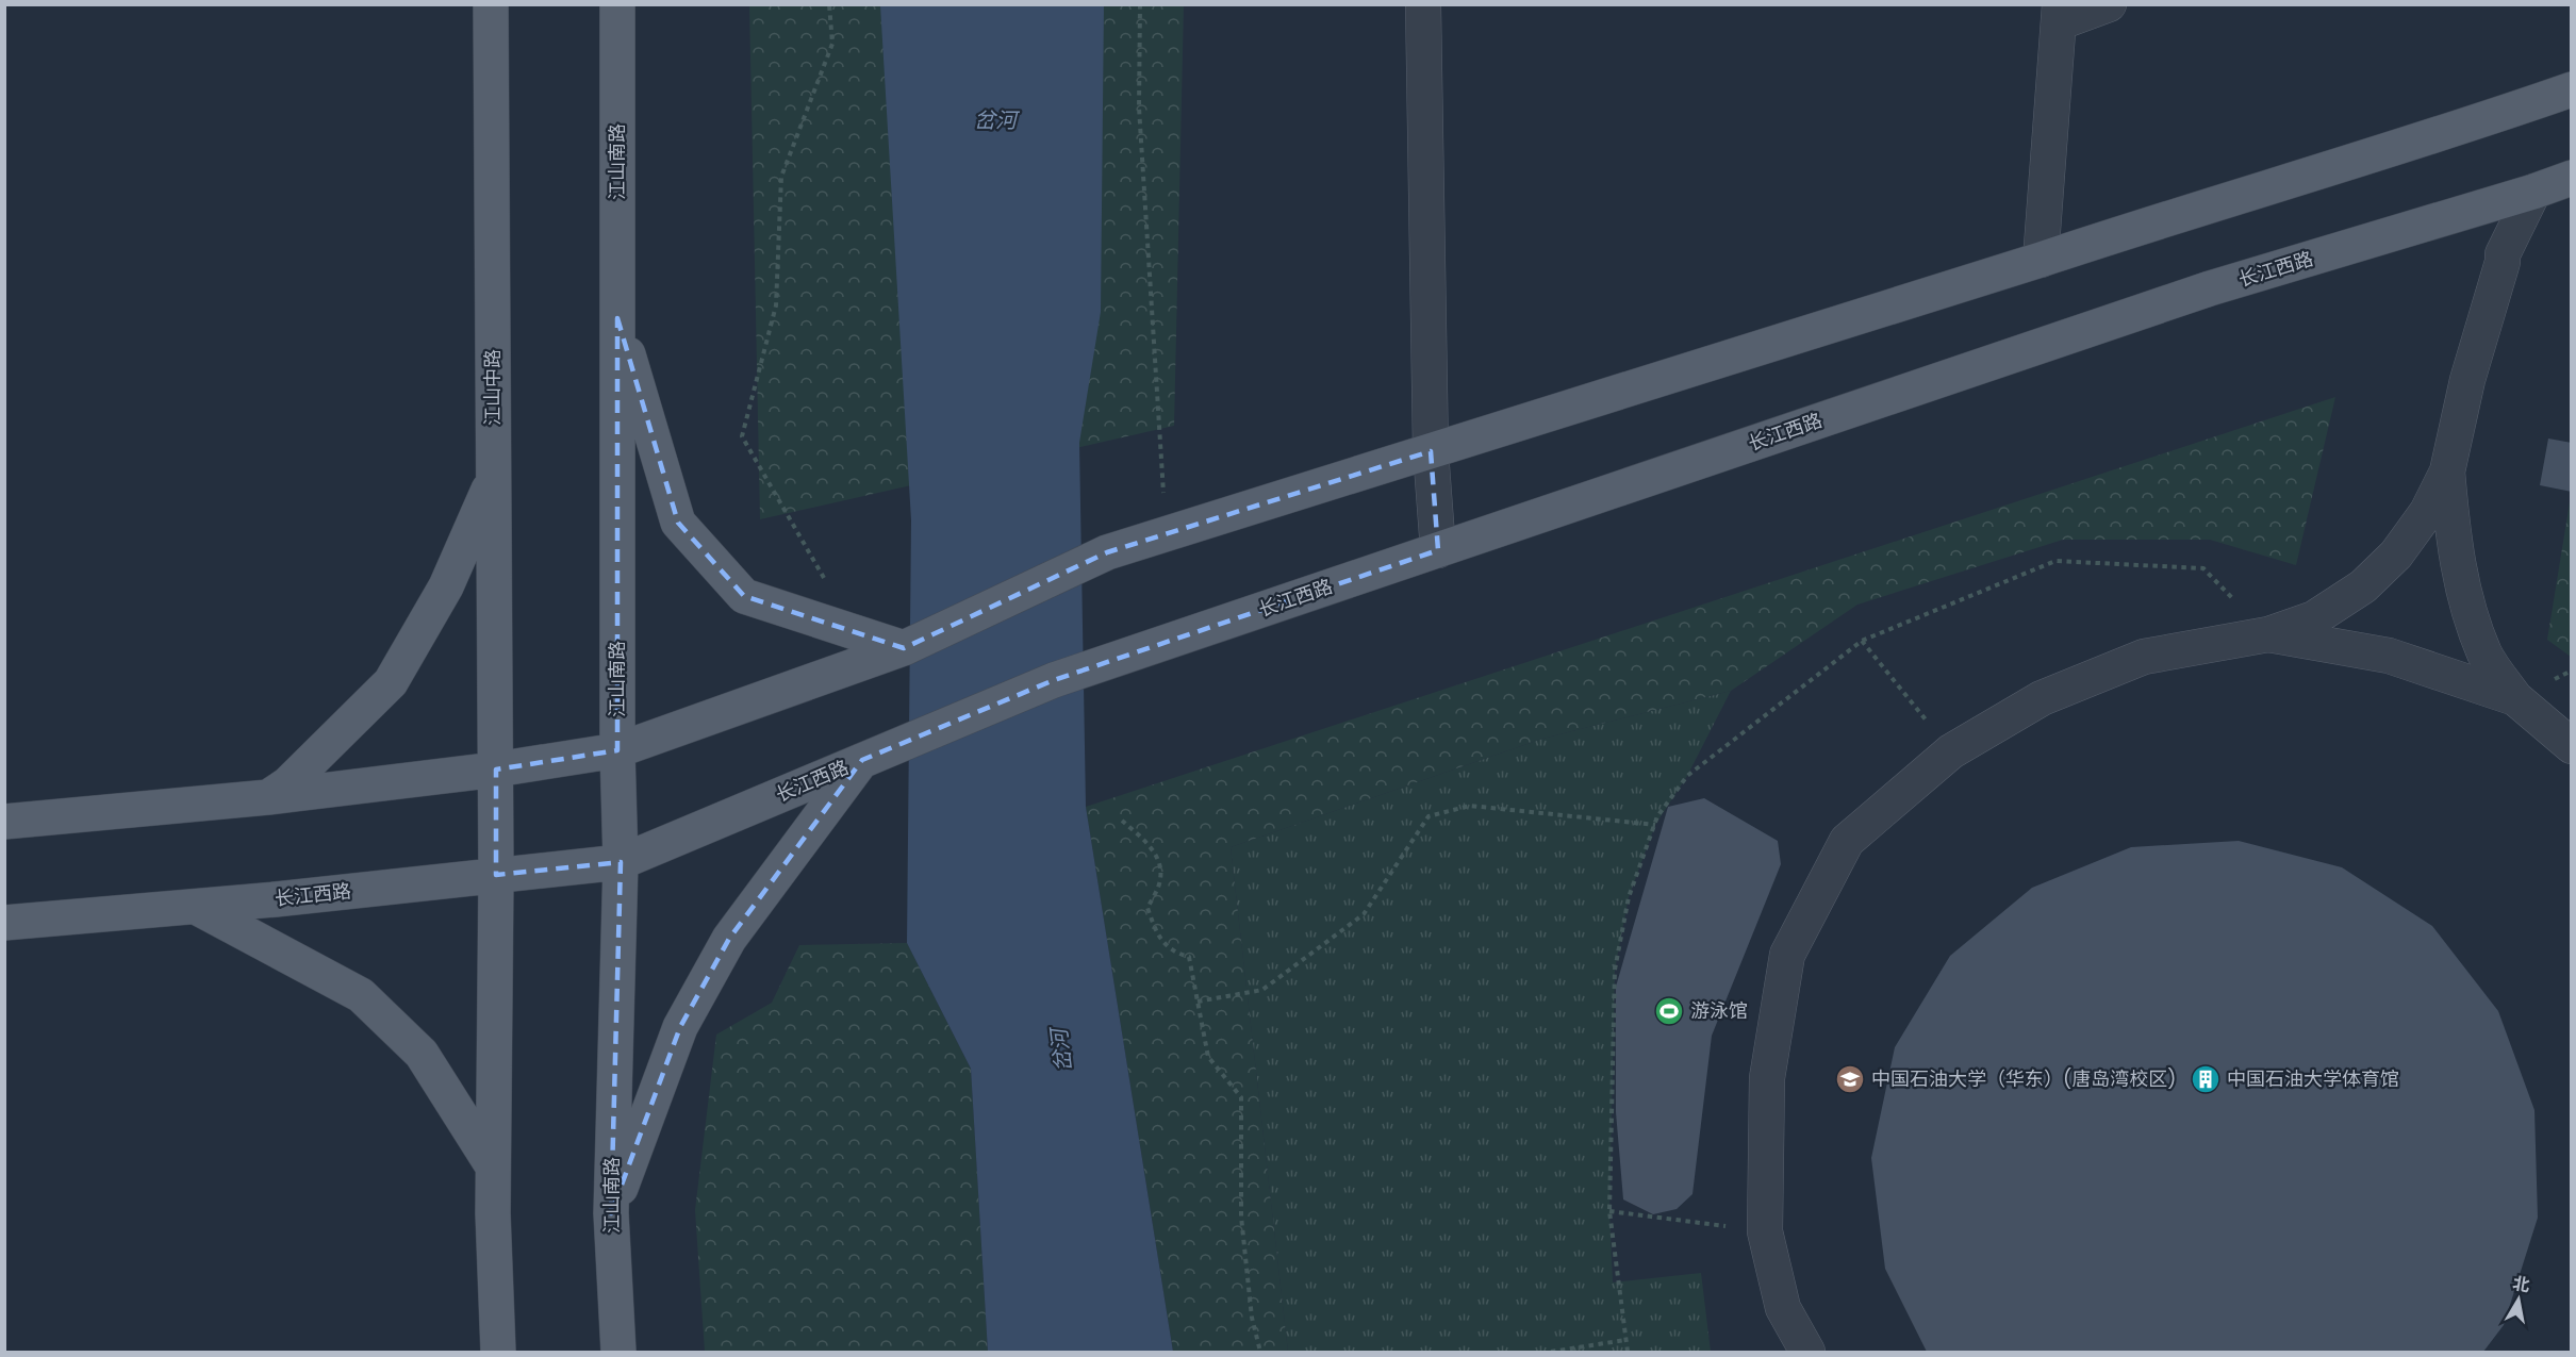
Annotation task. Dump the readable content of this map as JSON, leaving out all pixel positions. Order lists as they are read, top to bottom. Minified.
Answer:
{"streets":{"main road":["江山南路","长江西路","江山中路"]},"crossings":[["江山南路","长江西路"]],"water":["岔河"],"places":{"sports":["游泳馆"],"school or university":["中国石油大学（华东）(唐岛湾校区)"],"building":["中国石油大学体育馆"]},"north":"top"}
